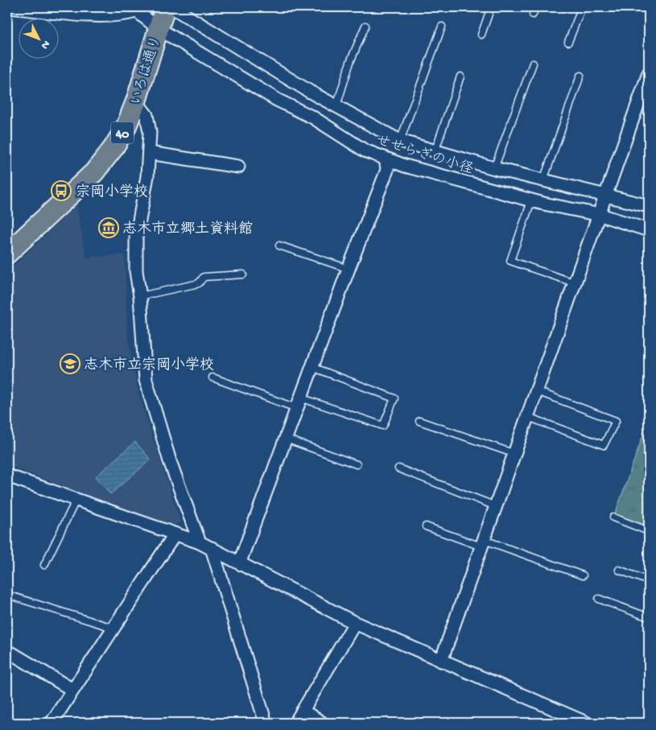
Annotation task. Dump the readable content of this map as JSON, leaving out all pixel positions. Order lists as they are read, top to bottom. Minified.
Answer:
{"streets":{"main road":["いろは通り","40"],"street":["せせらぎの小径"]},"crossings":[["いろは通り","せせらぎの小径"]],"places":{"bus stop":["宗岡小学校"],"museum":["志木市立郷土資料館"],"school or university":["志木市立宗岡小学校"]},"north":"bottom right"}
